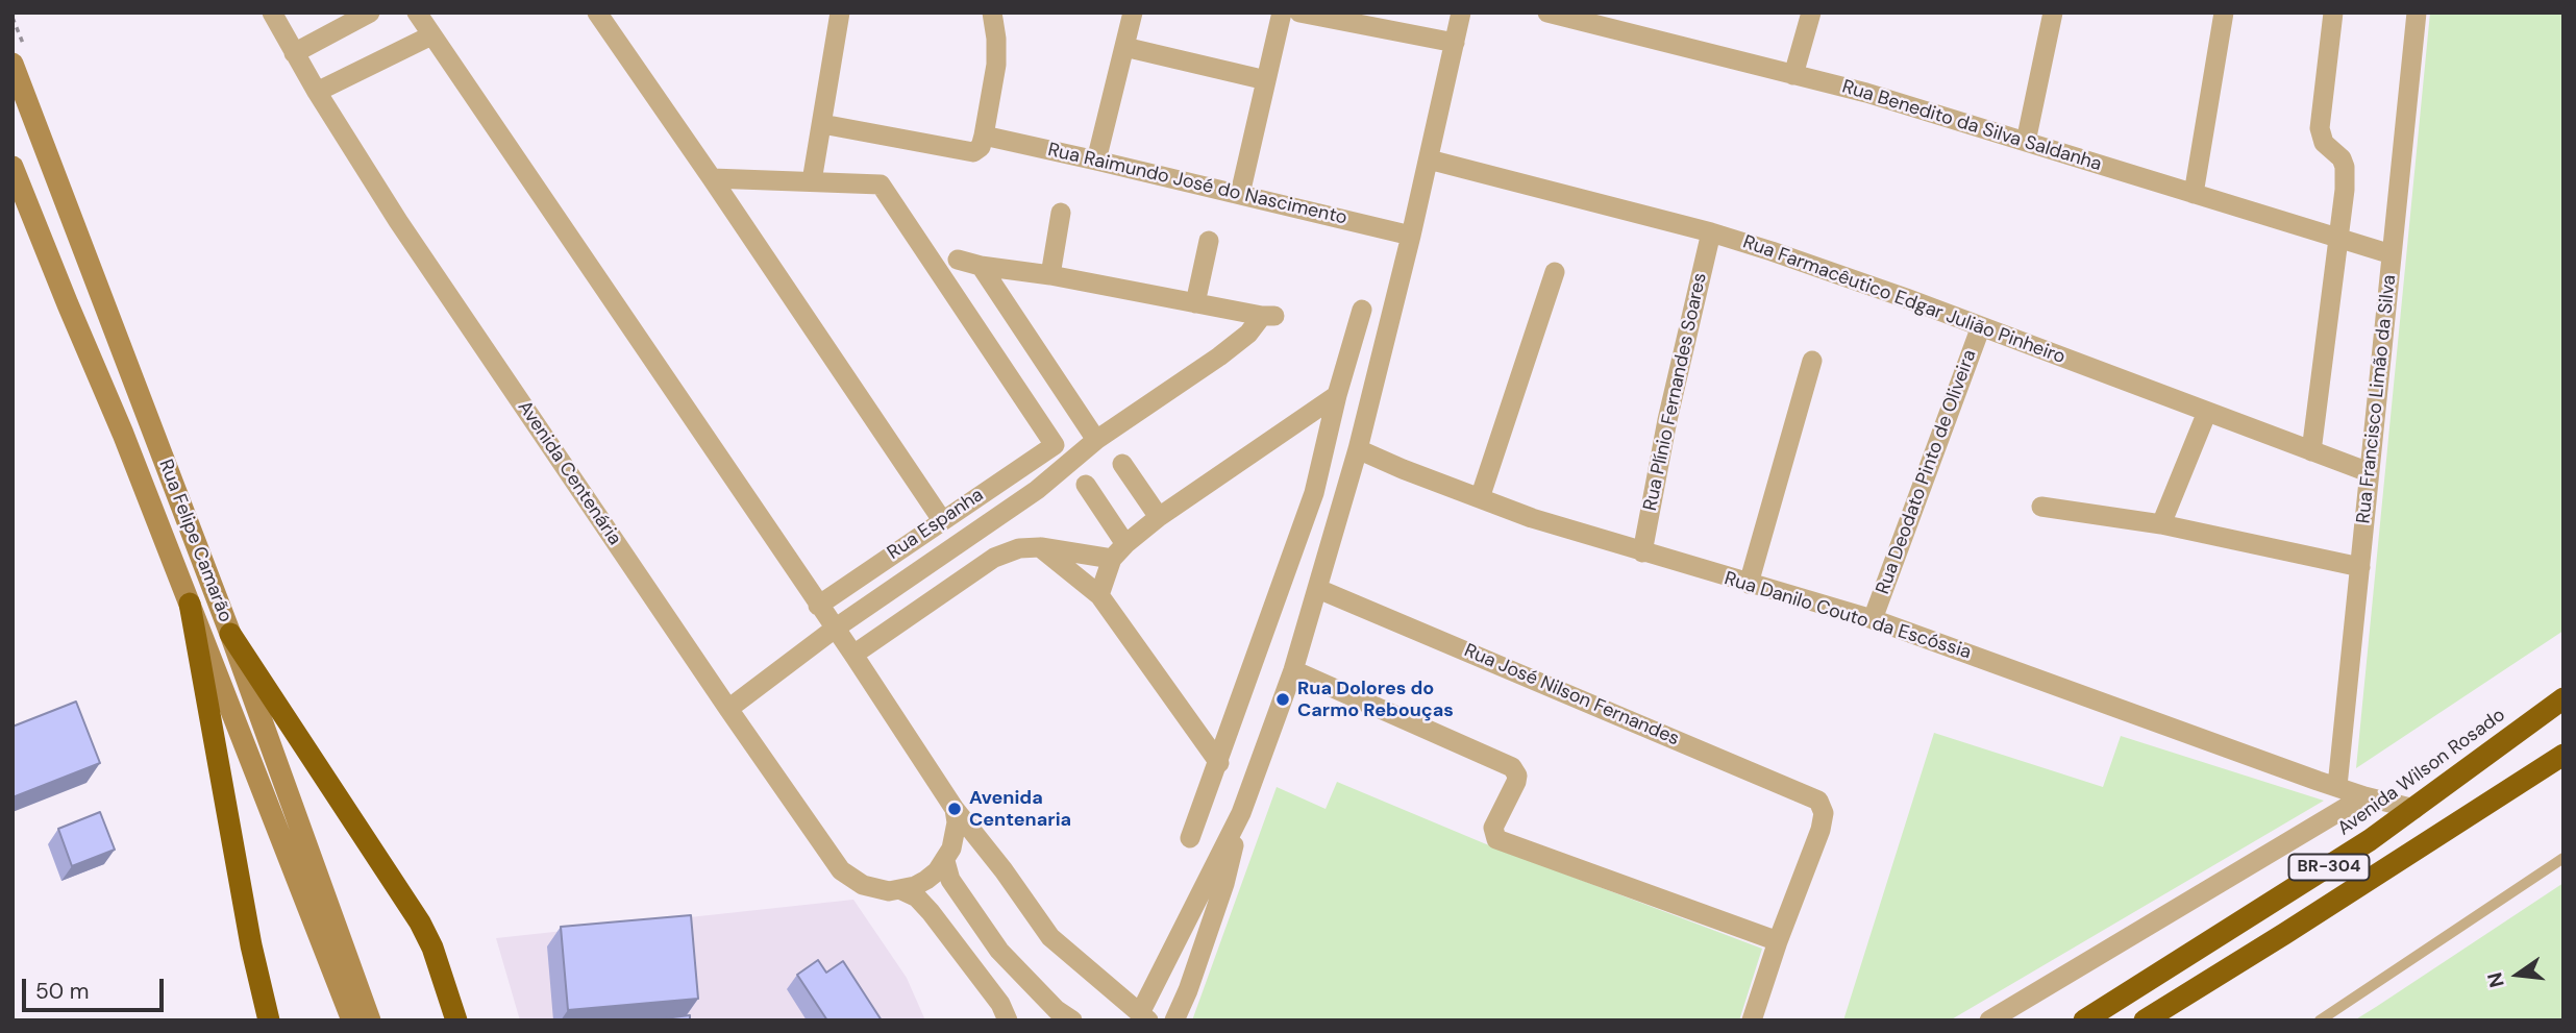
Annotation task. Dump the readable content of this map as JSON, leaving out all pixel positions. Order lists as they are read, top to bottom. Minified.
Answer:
{"streets":{"highway":["Avenida Wilson Rosado","BR-304"],"main road":["Rua Felipe Camarão"],"street":["Rua Benedito da Silva Saldanha","Rua Raimundo José do Nascimento","Rua Farmacêutico Edgar Julião Pinheiro","Rua Plínio Fernandes Soares","Rua Francisco Limão da Silva","Rua Deodato Pinto de Oliveira","Avenida Centenária","Rua Espanha","Rua Danilo Couto da Escóssia","Rua José Nilson Fernandes"]},"crossings":[["Rua Benedito da Silva Saldanha","Rua Francisco Limão da Silva"],["Rua Farmacêutico Edgar Julião Pinheiro","Rua Plínio Fernandes Soares"],["Rua Farmacêutico Edgar Julião Pinheiro","Rua Francisco Limão da Silva"],["Rua Farmacêutico Edgar Julião Pinheiro","Rua Deodato Pinto de Oliveira"],["Rua Plínio Fernandes Soares","Rua Danilo Couto da Escóssia"],["Rua Francisco Limão da Silva","Rua Danilo Couto da Escóssia"],["Rua Deodato Pinto de Oliveira","Rua Danilo Couto da Escóssia"],["Rua Danilo Couto da Escóssia","Avenida Wilson Rosado"]],"places":["Rua Dolores do Carmo Rebouças","Avenida Centenaria"],"scale_bar":"50 m","north":"left"}
